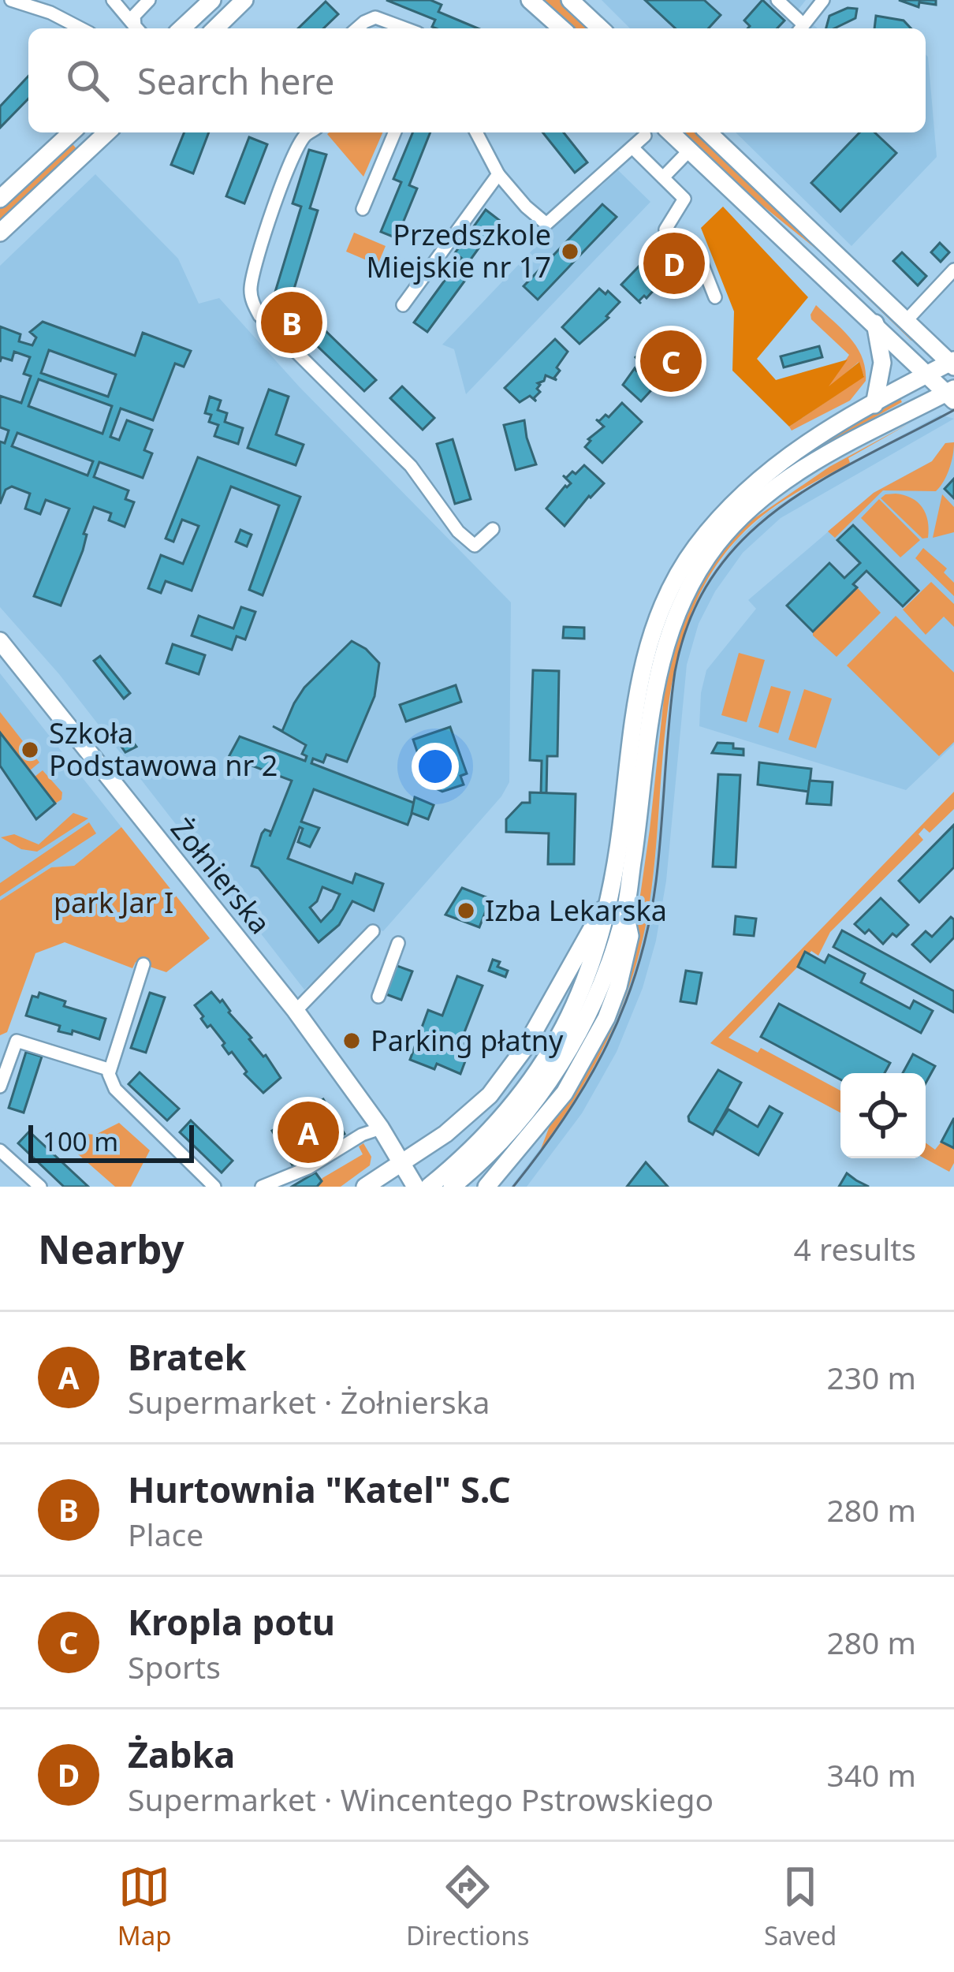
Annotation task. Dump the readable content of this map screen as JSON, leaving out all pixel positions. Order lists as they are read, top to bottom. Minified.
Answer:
{"streets":{"street":["Żołnierska"]},"parks":["park Jar I"],"places":["Przedszkole Miejskie nr 17","Szkoła Podstawowa nr 2","Izba Lekarska","Parking płatny"],"scale_bar":"100 m","page":{"search":"Search here","pins":["D","B","C","A"],"scale":"100 m","heading":["Nearby","4 results"],"list":[{"mark":"A","name":"Bratek","note":"Supermarket · Żołnierska","value":"230 m"},{"mark":"B","name":"Hurtownia \"Katel\" S.C","note":"Place","value":"280 m"},{"mark":"C","name":"Kropla potu","note":"Sports","value":"280 m"},{"mark":"D","name":"Żabka","note":"Supermarket · Wincentego Pstrowskiego","value":"340 m"}],"nav":["Map","Directions","Saved"]}}
